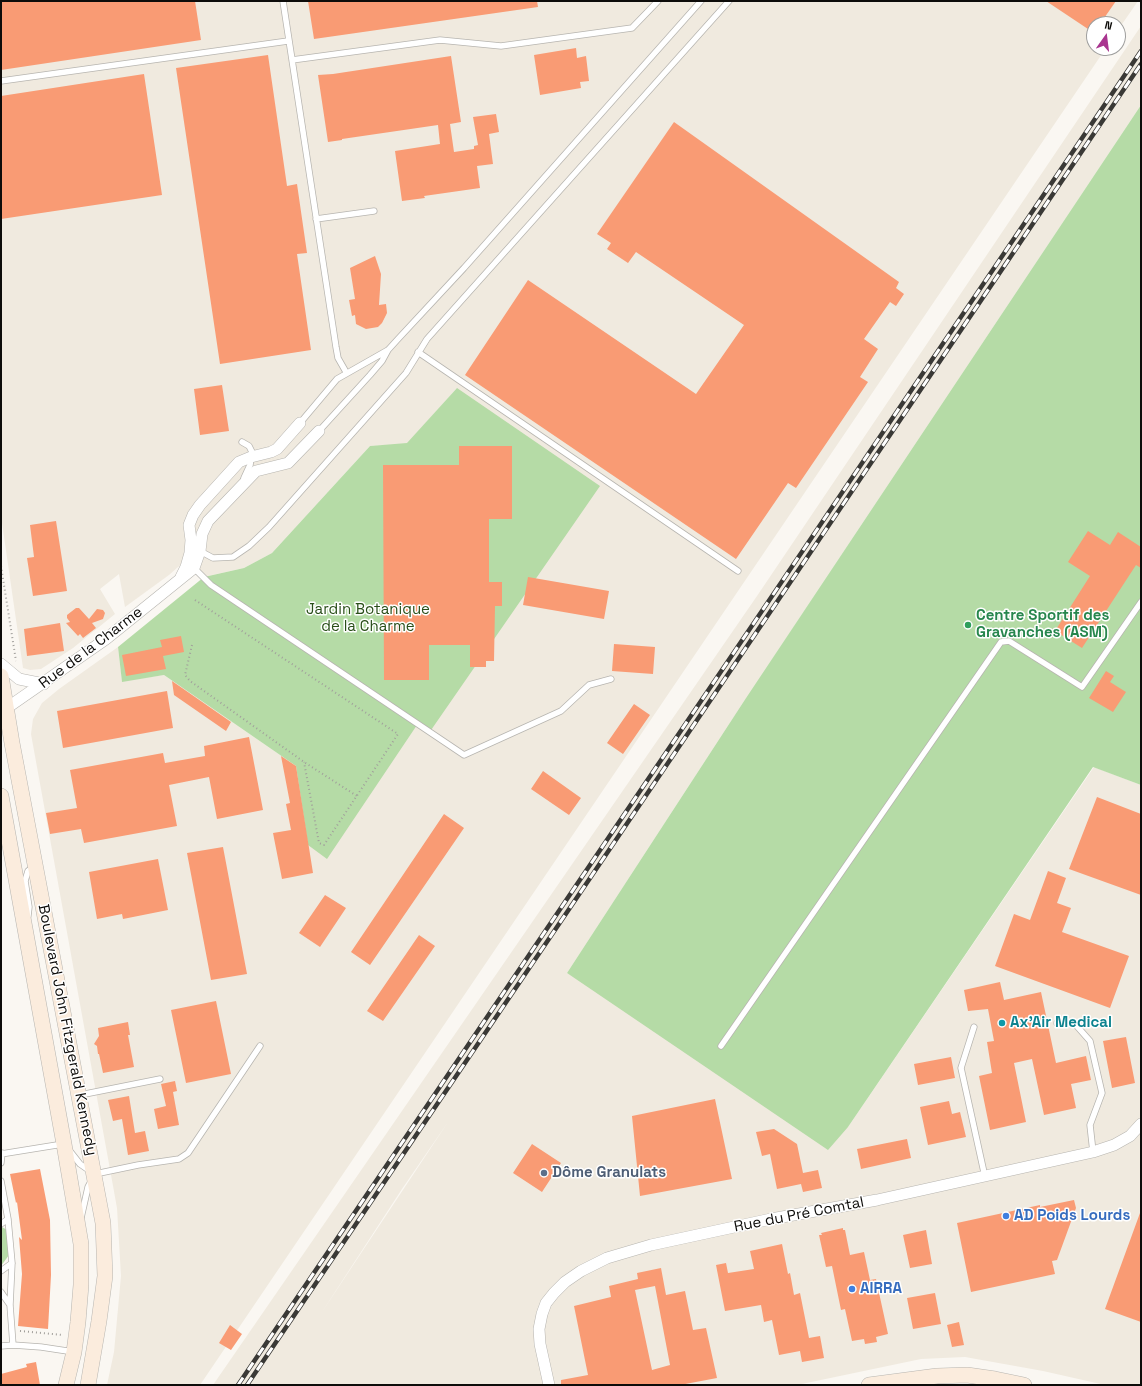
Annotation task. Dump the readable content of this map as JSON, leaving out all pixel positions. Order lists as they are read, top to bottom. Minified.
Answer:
{"streets":{"main road":["Boulevard John Fitzgerald Kennedy"],"street":["Rue de la Charme","Rue du Pré Comtal"]},"crossings":[["Rue de la Charme","Boulevard John Fitzgerald Kennedy"]],"parks":["Jardin Botanique de la Charme"],"places":["Centre Sportif des Gravanches (ASM)","Ax'Air Medical","Dôme Granulats","AD Poids Lourds","AIRRA"],"north":"top"}
